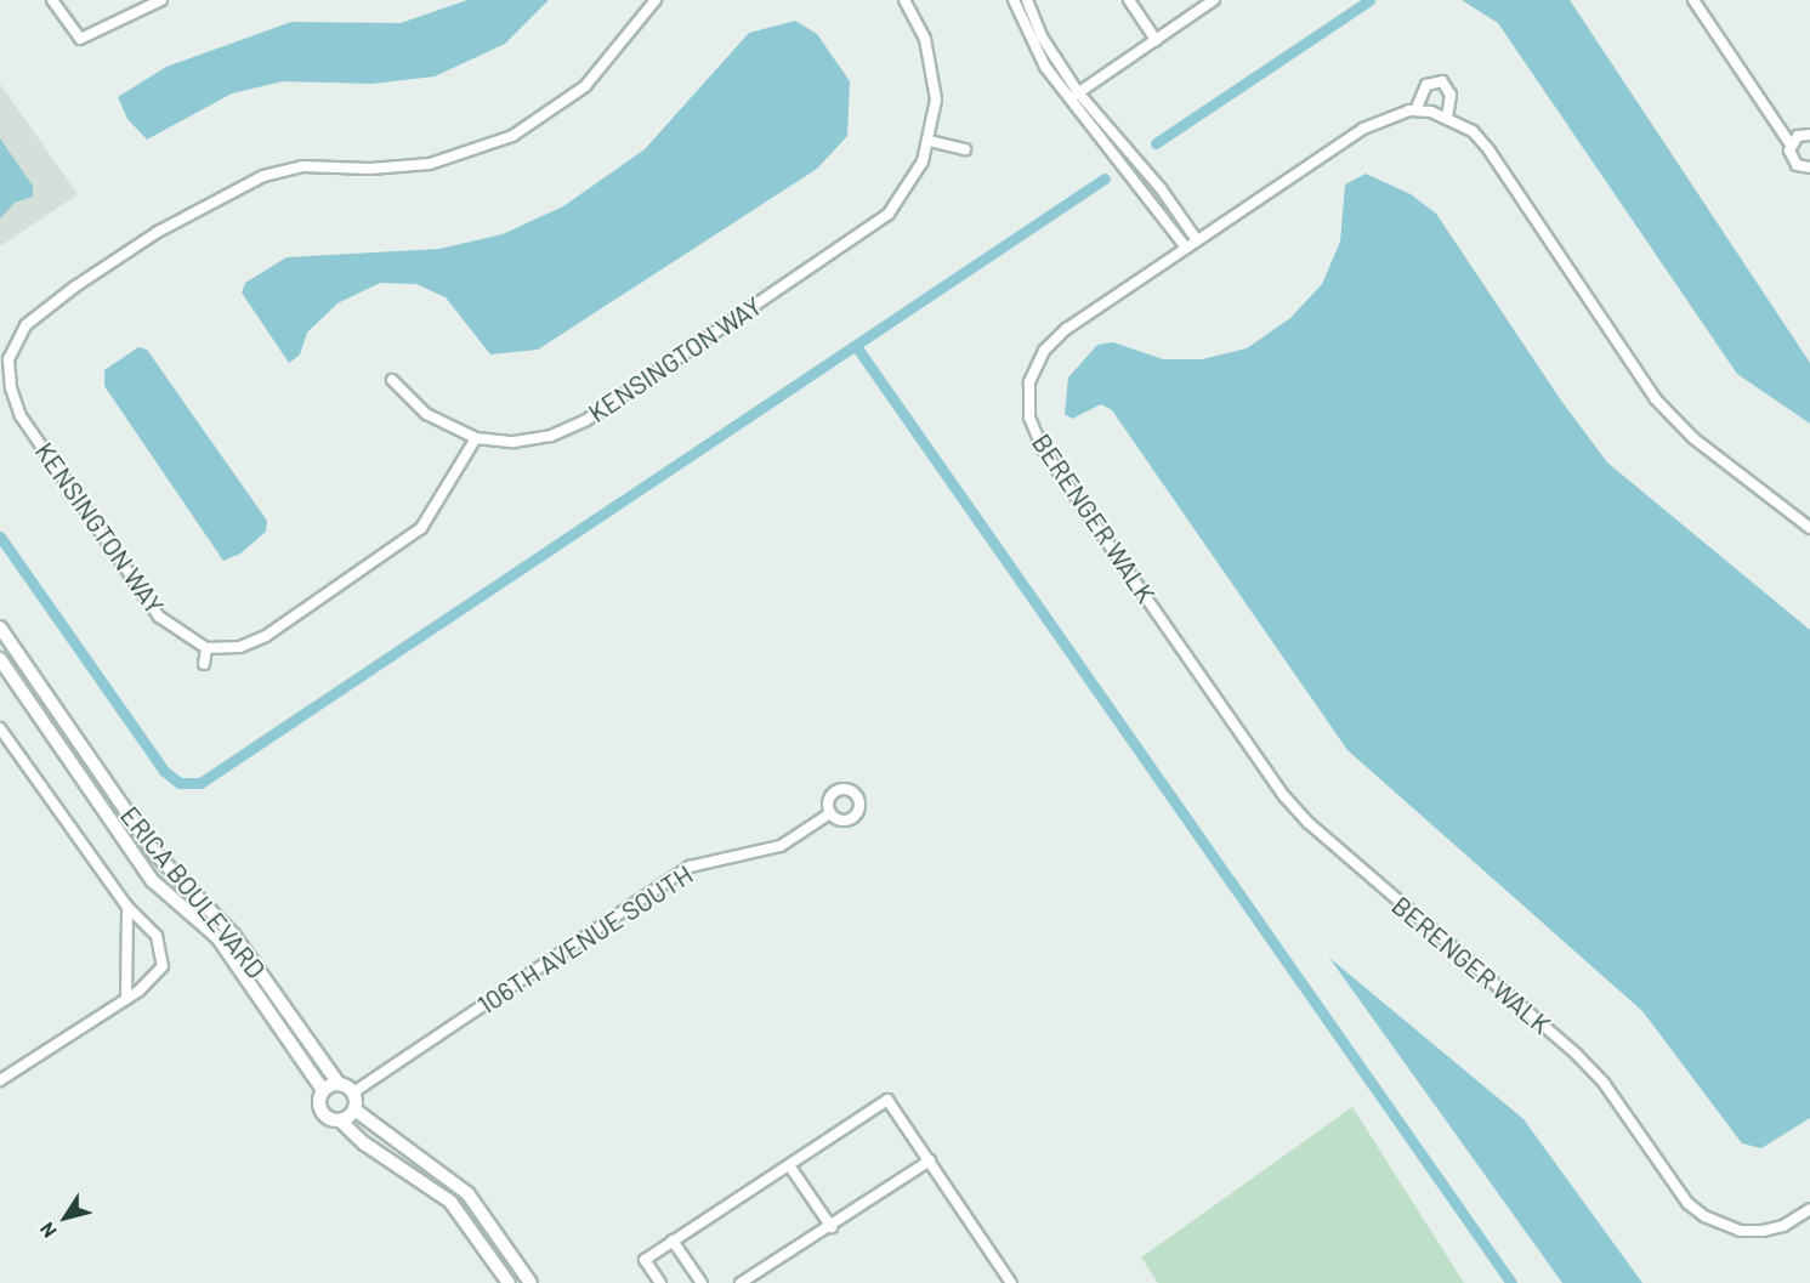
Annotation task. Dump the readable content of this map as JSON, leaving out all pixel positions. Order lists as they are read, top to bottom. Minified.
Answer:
{"streets":{"street":["KENSINGTON WAY","BERENGER WALK","ERICA BOULEVARD","106TH AVENUE SOUTH"]},"crossings":[["ERICA BOULEVARD","106TH AVENUE SOUTH"]],"north":"bottom left"}
